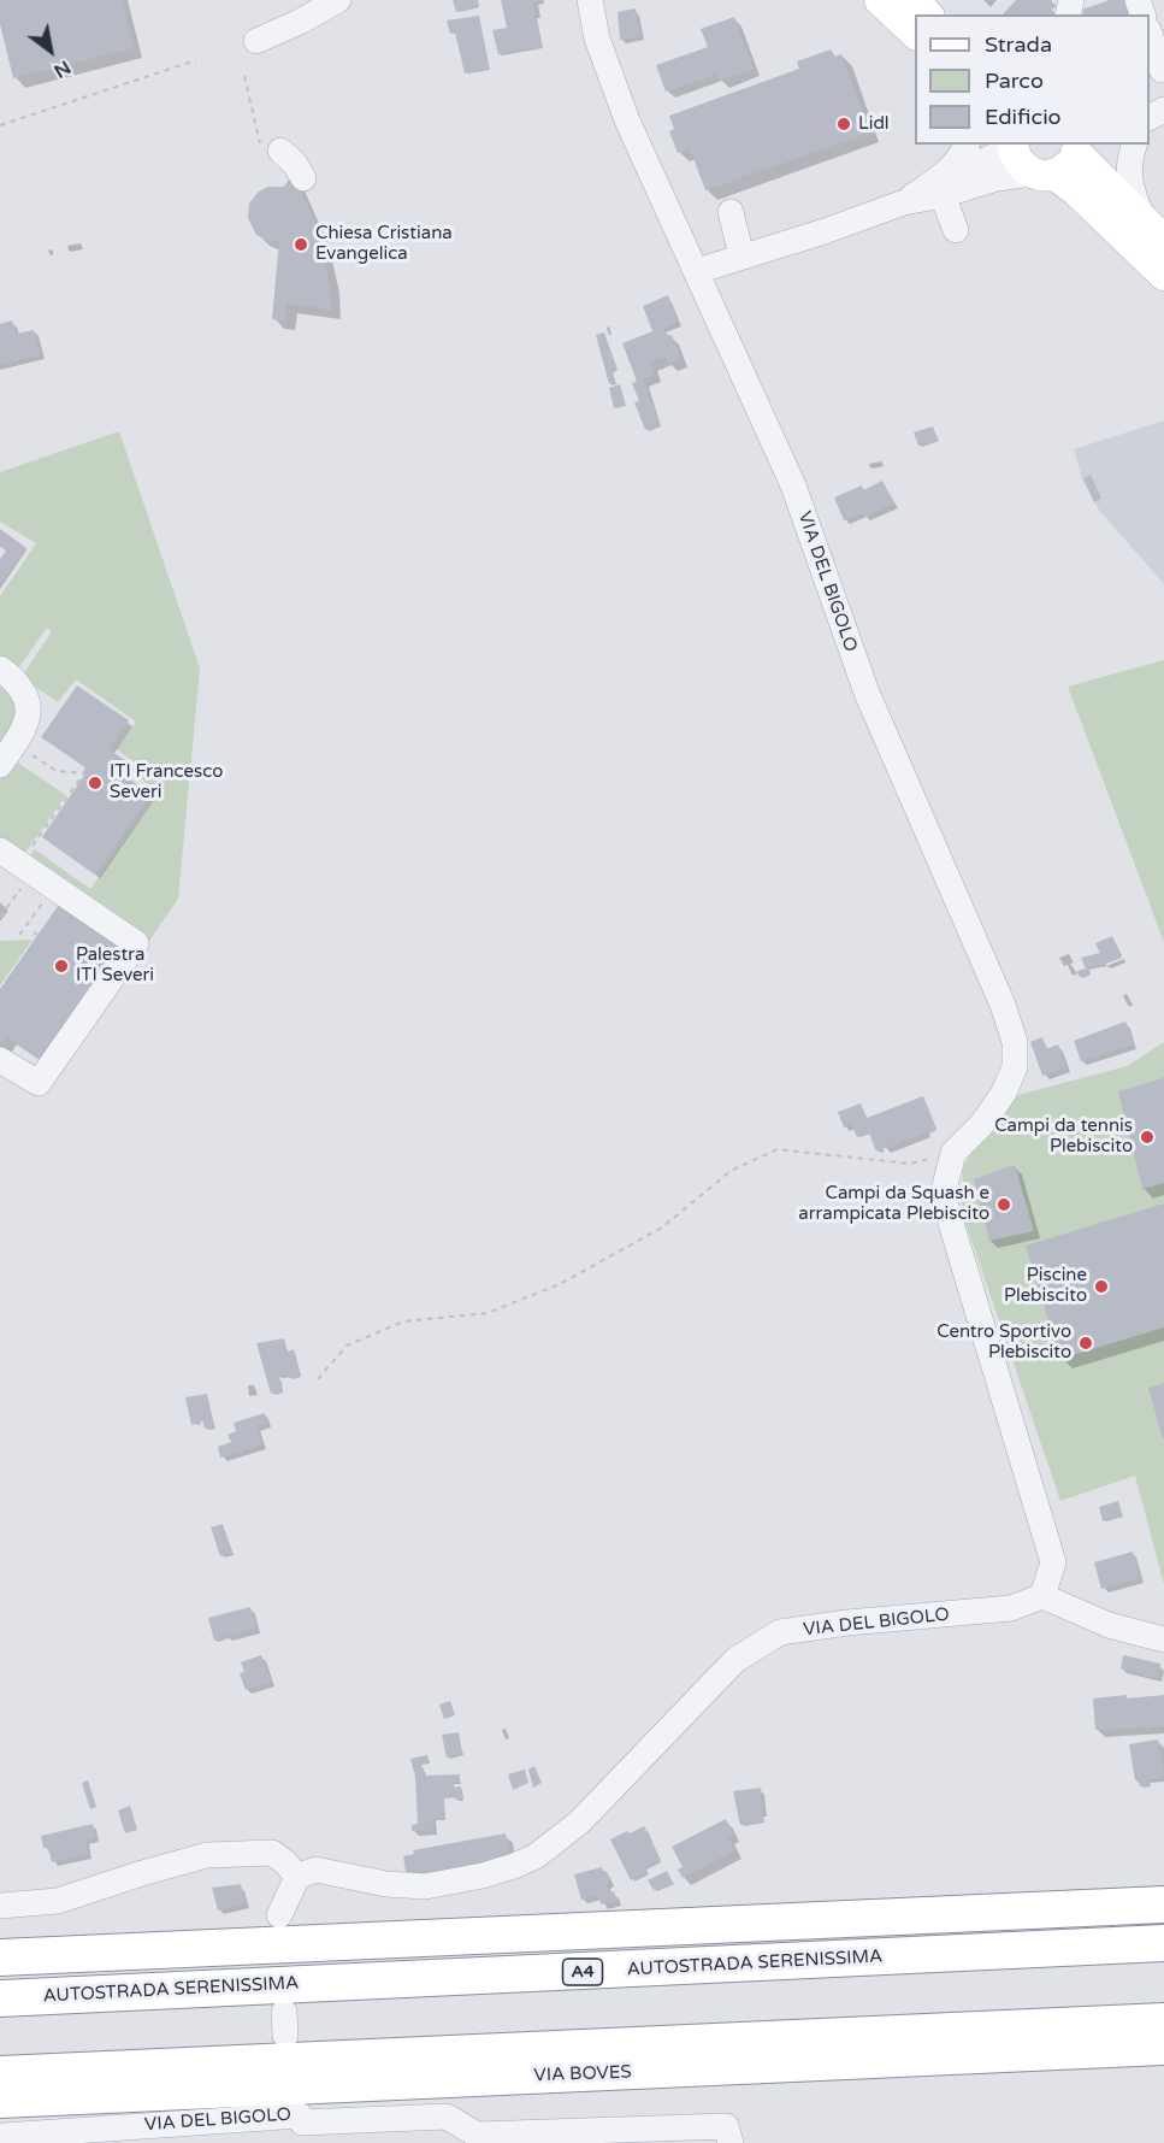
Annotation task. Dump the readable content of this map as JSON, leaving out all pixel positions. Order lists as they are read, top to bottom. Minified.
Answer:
{"streets":{"highway":["AUTOSTRADA SERENISSIMA","A4","VIA BOVES"],"street":["VIA DEL BIGOLO"]},"places":["Lidl","Chiesa Cristiana Evangelica","ITI Francesco Severi","Palestra ITI Severi","Campi da tennis Plebiscito","Campi da Squash e arrampicata Plebiscito","Piscine Plebiscito","Centro Sportivo Plebiscito"],"legend":["Strada","Parco","Edificio"],"north":"bottom right"}
